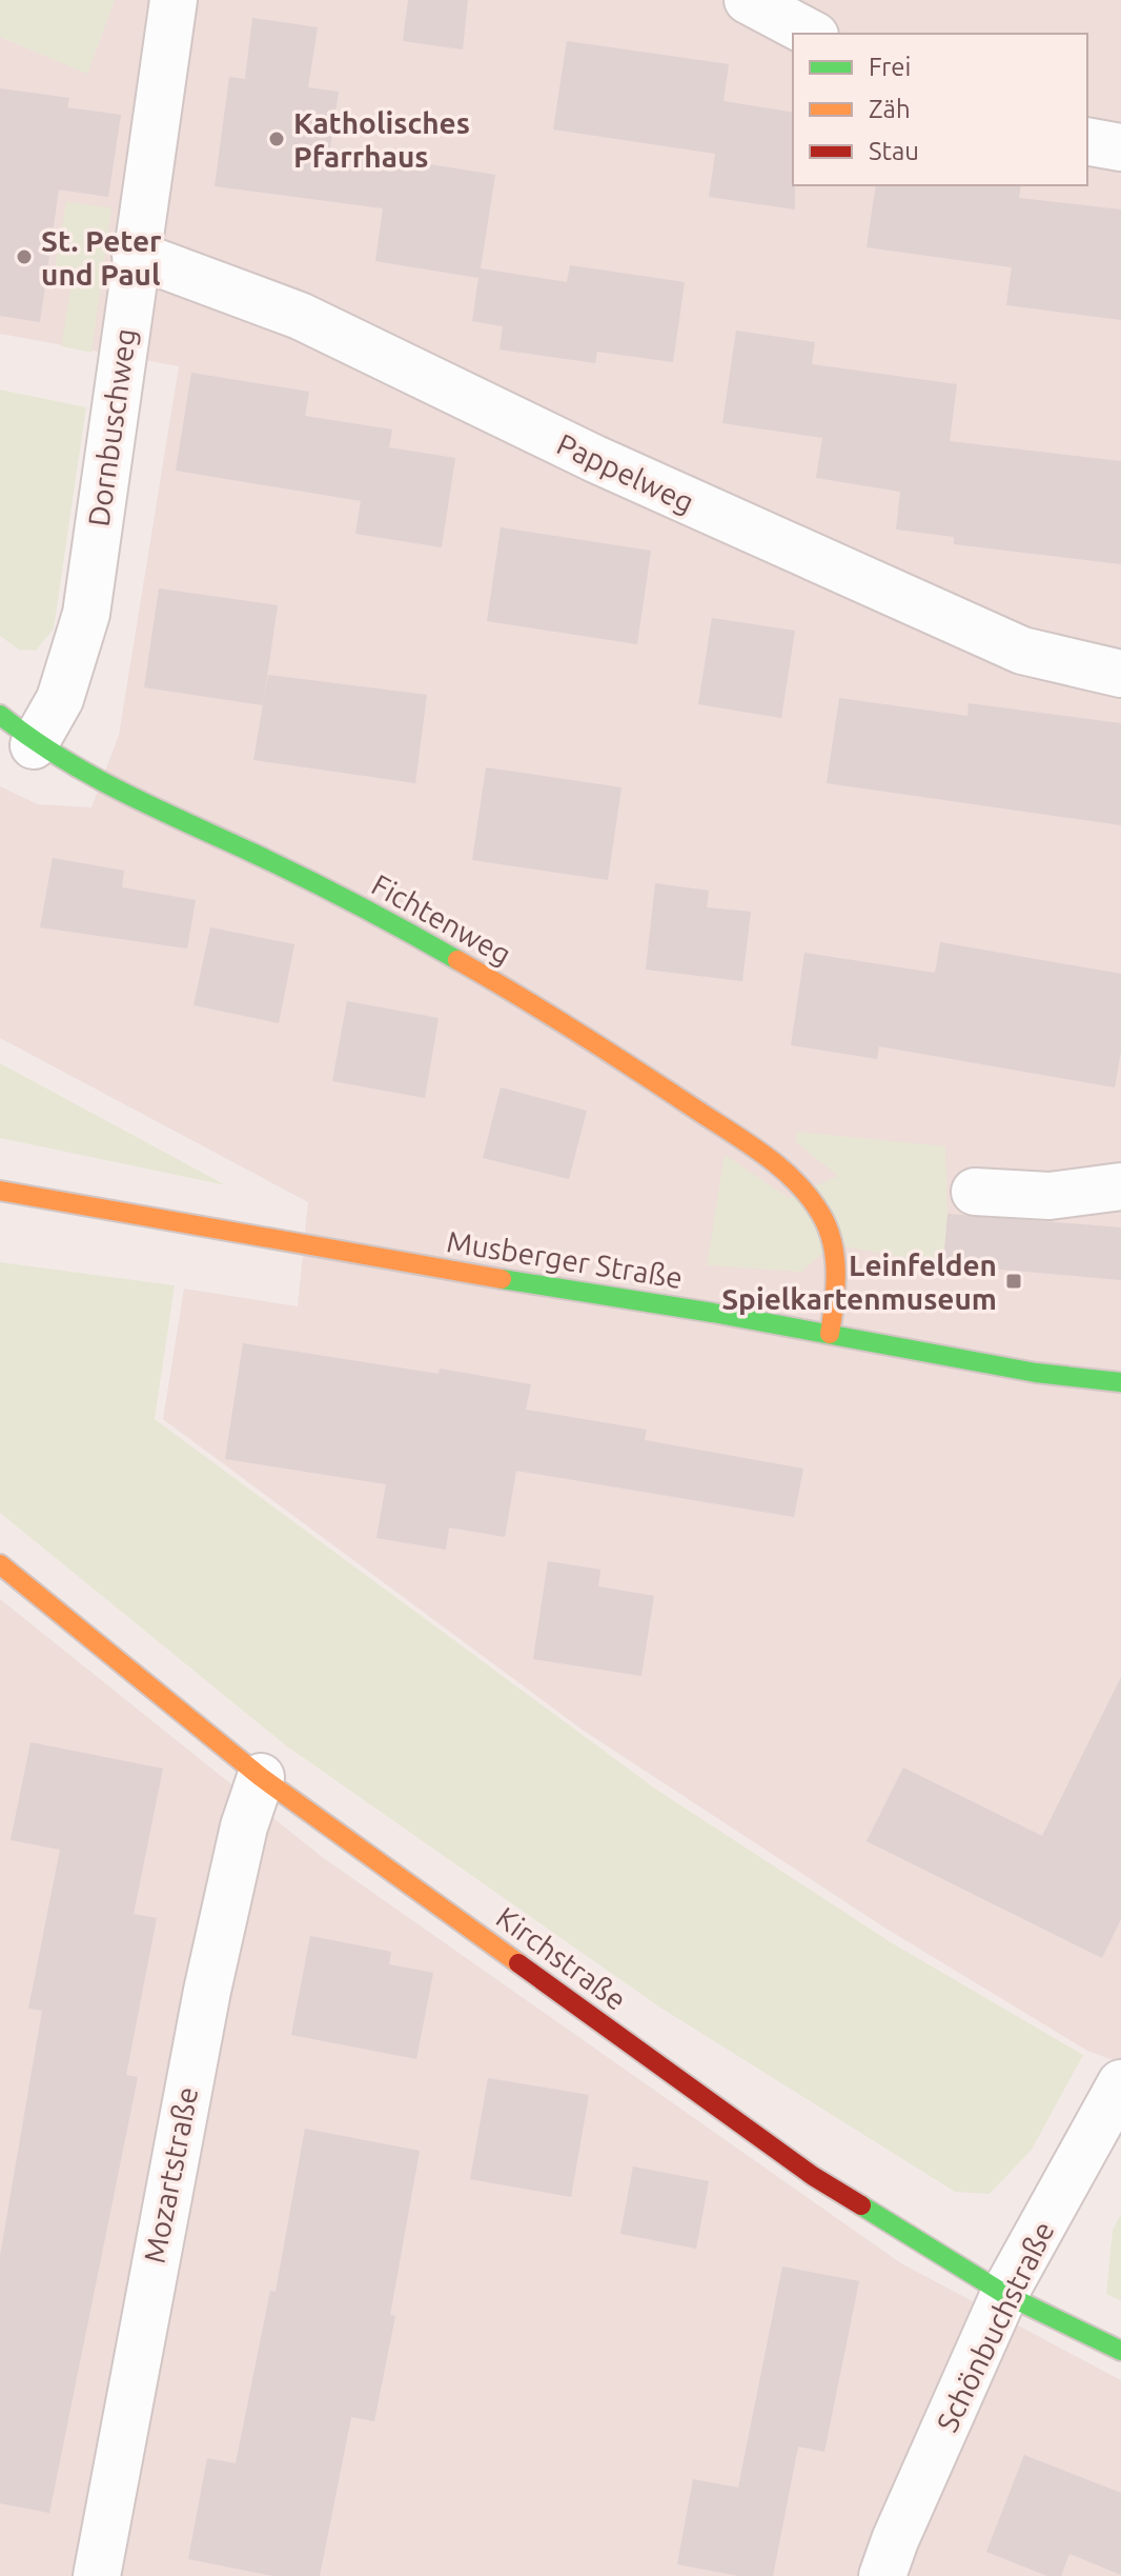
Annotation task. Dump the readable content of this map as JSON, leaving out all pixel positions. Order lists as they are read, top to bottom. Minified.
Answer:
{"streets":{"street":["Dornbuschweg","Pappelweg","Fichtenweg","Musberger Straße","Kirchstraße","Mozartstraße","Schönbuchstraße"]},"crossings":[["Dornbuschweg","Pappelweg"],["Dornbuschweg","Fichtenweg"],["Fichtenweg","Musberger Straße"],["Kirchstraße","Mozartstraße"],["Kirchstraße","Schönbuchstraße"]],"places":{"other":["Katholisches Pfarrhaus","St. Peter und Paul"],"transit":["Leinfelden Spielkartenmuseum"]},"legend":["Frei","Zäh","Stau"]}
